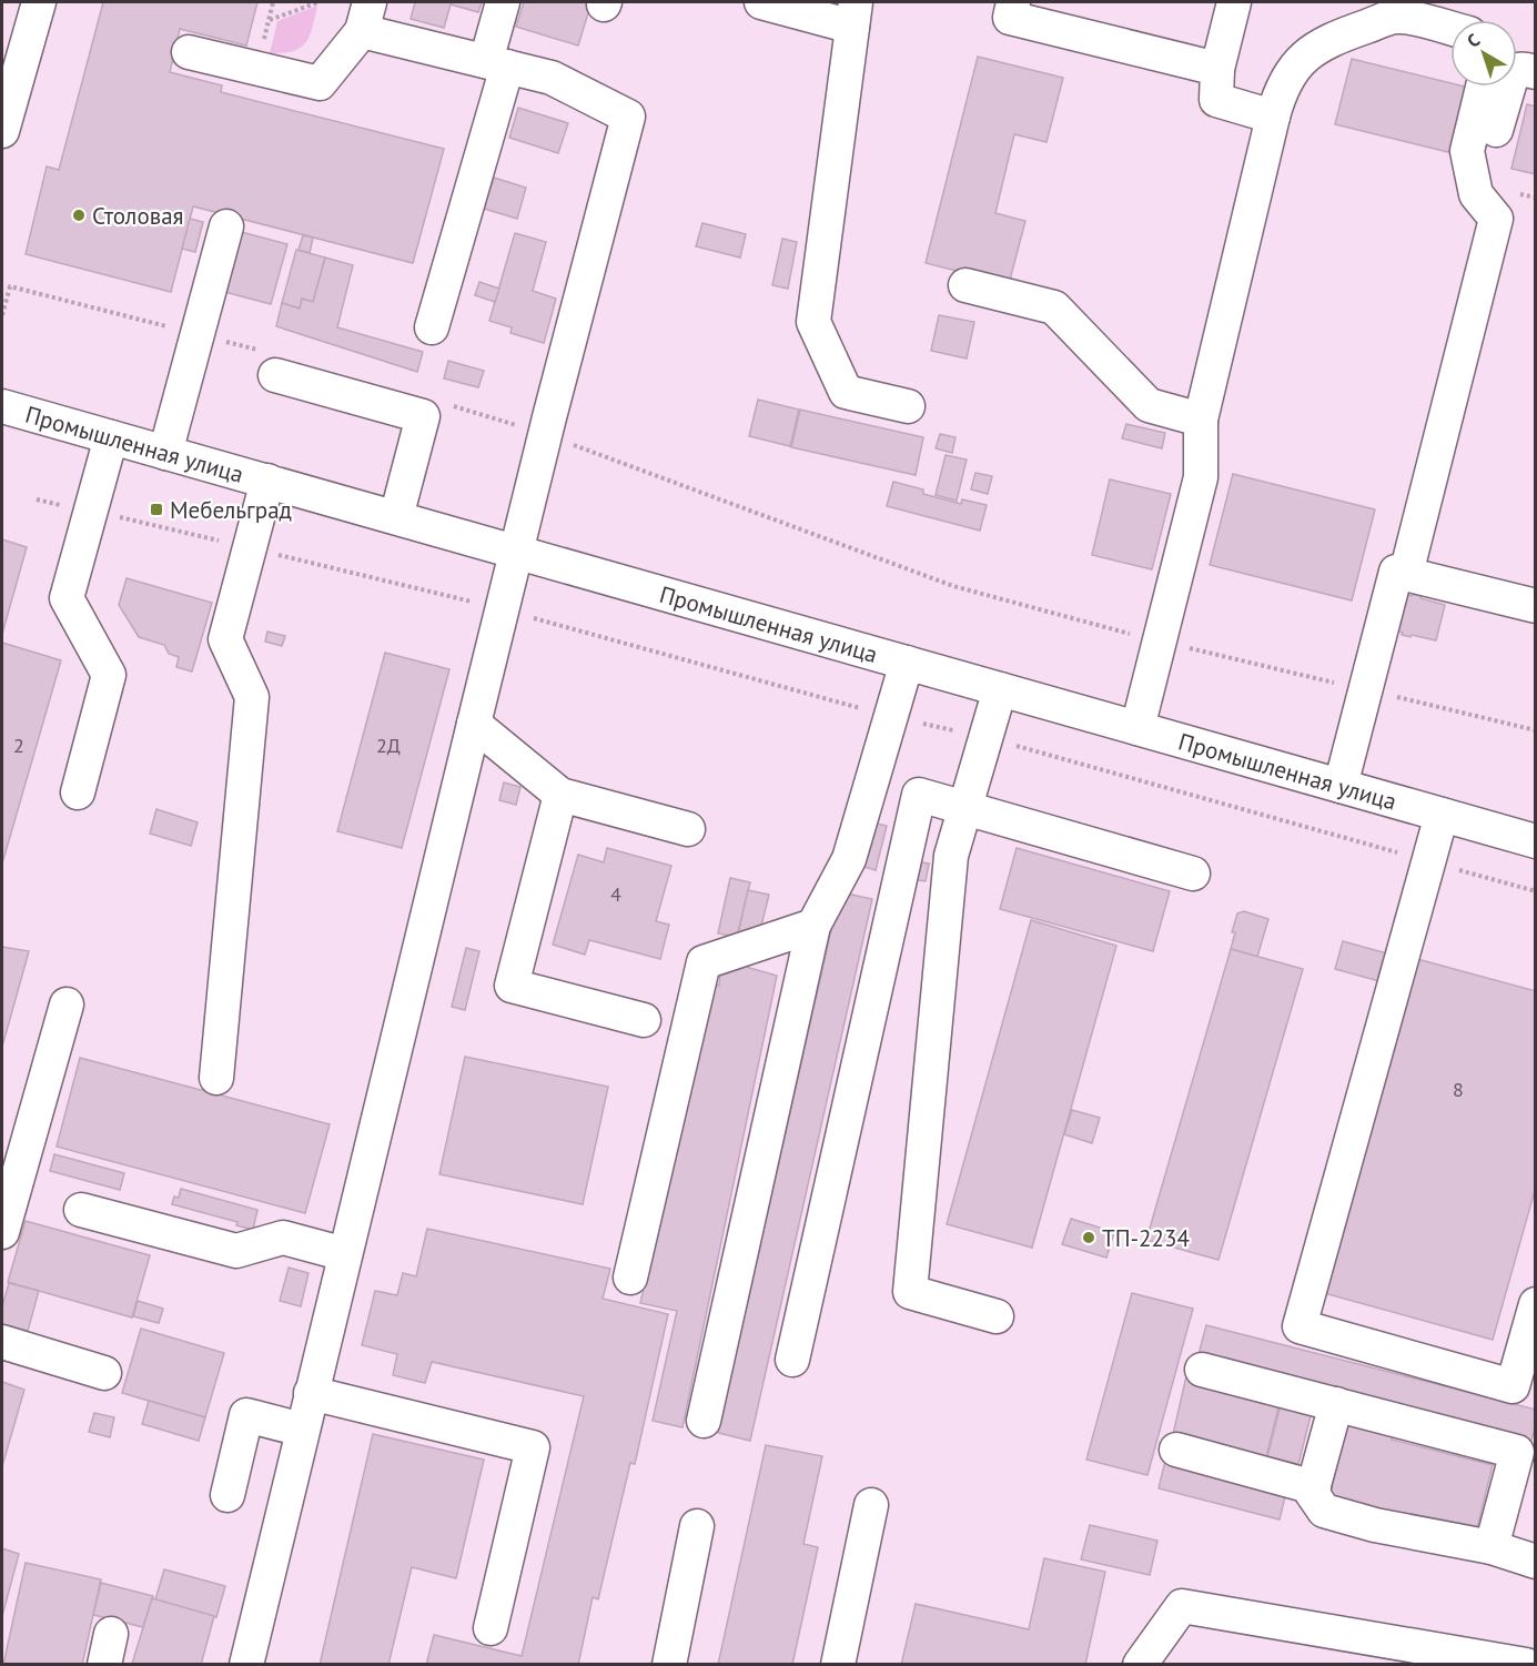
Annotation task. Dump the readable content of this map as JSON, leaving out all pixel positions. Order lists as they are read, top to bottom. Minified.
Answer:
{"streets":{"street":["Промышленная улица"]},"places":{"other":["Столовая","ТП-2234"],"transit":["Мебельград"]},"house_numbers":["2","2Д","4","8"],"north":"top left"}
